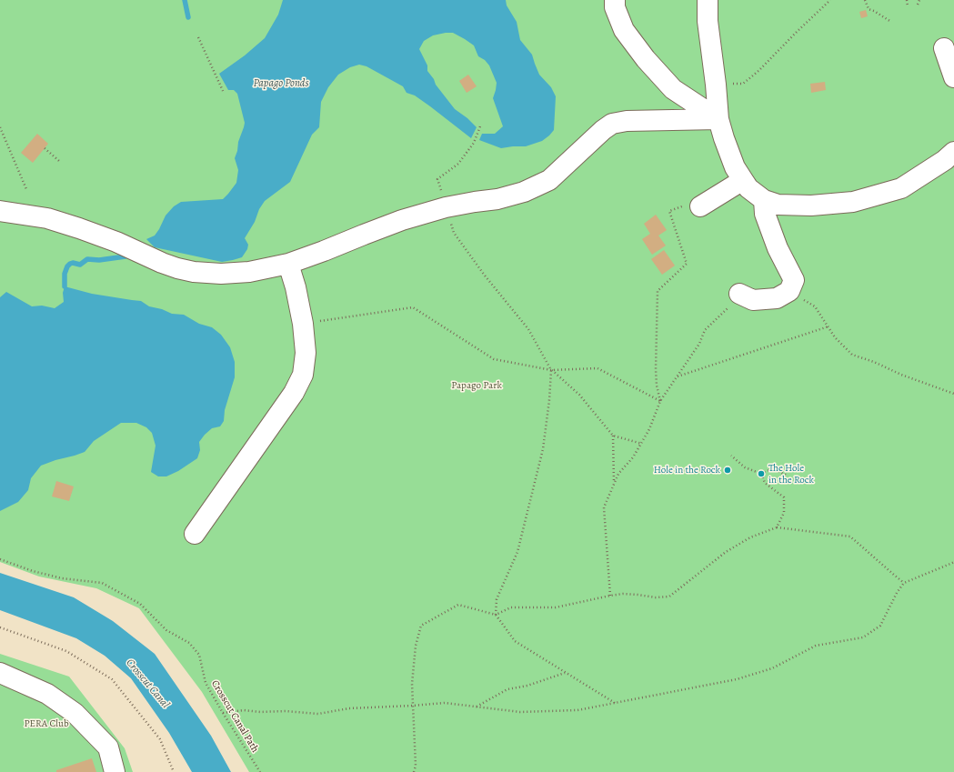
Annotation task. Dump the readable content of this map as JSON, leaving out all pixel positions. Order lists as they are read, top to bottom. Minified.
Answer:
{"streets":{"path":["Crosscut Canal Path"]},"water":["Papago Ponds","Crosscut Canal"],"parks":["Papago Park","PERA Club"],"places":["Hole in the Rock","The Hole in the Rock"]}
